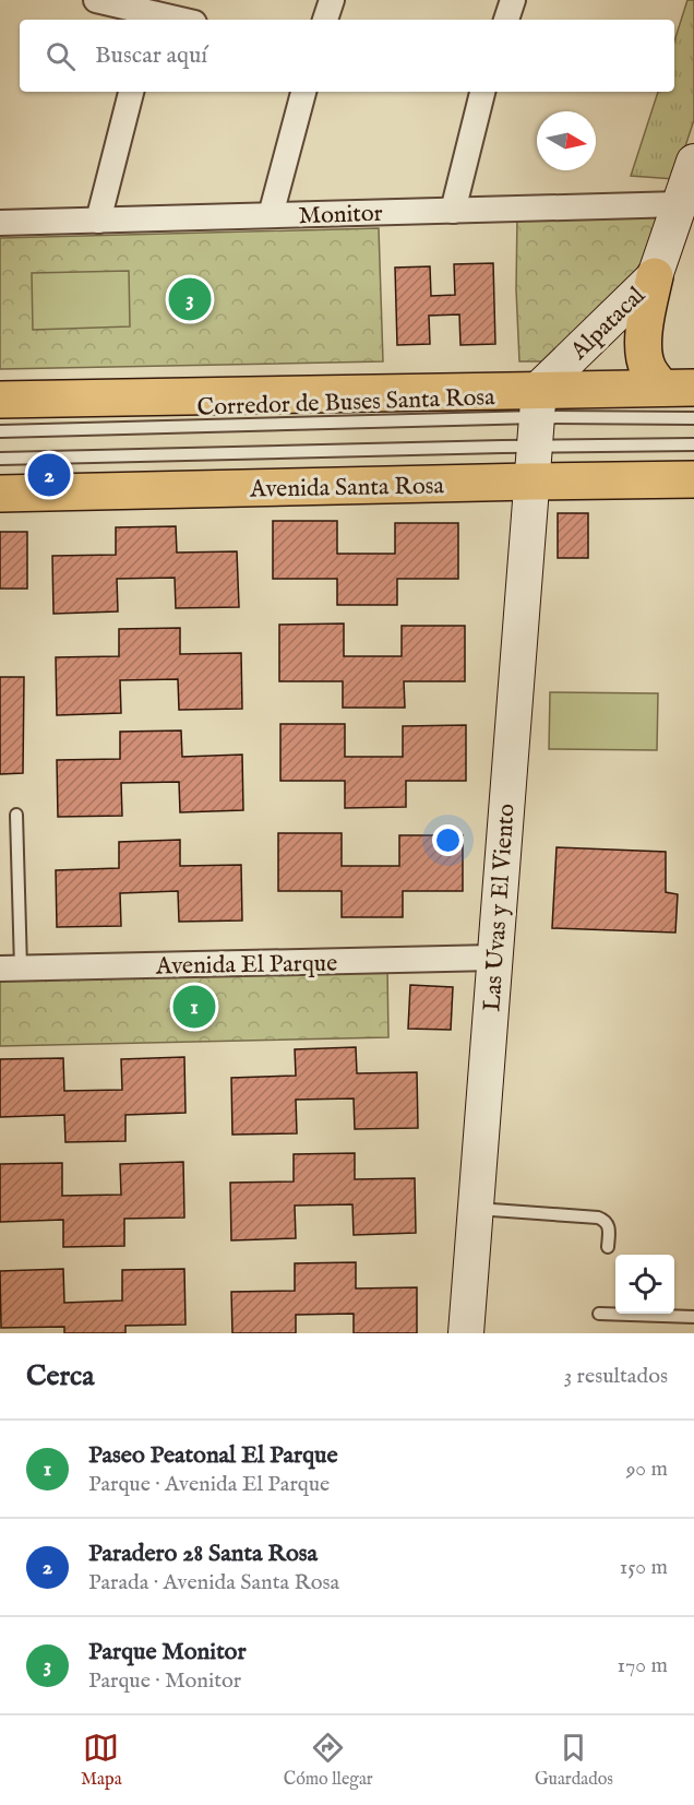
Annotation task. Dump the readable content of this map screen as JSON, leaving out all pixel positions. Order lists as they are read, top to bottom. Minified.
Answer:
{"streets":{"main road":["Avenida Santa Rosa"],"street":["Monitor","Alpatacal","Las Uvas y El Viento","Avenida El Parque"],"lane":["Corredor de Buses Santa Rosa"]},"crossings":[["Monitor","Alpatacal"],["Alpatacal","Corredor de Buses Santa Rosa"],["Avenida Santa Rosa","Las Uvas y El Viento"],["Las Uvas y El Viento","Avenida El Parque"]],"north":"right","page":{"search":"Buscar aquí","pins":["3","2","1"],"heading":["Cerca","3 resultados"],"list":[{"mark":"1","name":"Paseo Peatonal El Parque","note":"Parque · Avenida El Parque","value":"90 m"},{"mark":"2","name":"Paradero 28 Santa Rosa","note":"Parada · Avenida Santa Rosa","value":"150 m"},{"mark":"3","name":"Parque Monitor","note":"Parque · Monitor","value":"170 m"}],"nav":["Mapa","Cómo llegar","Guardados"]}}
